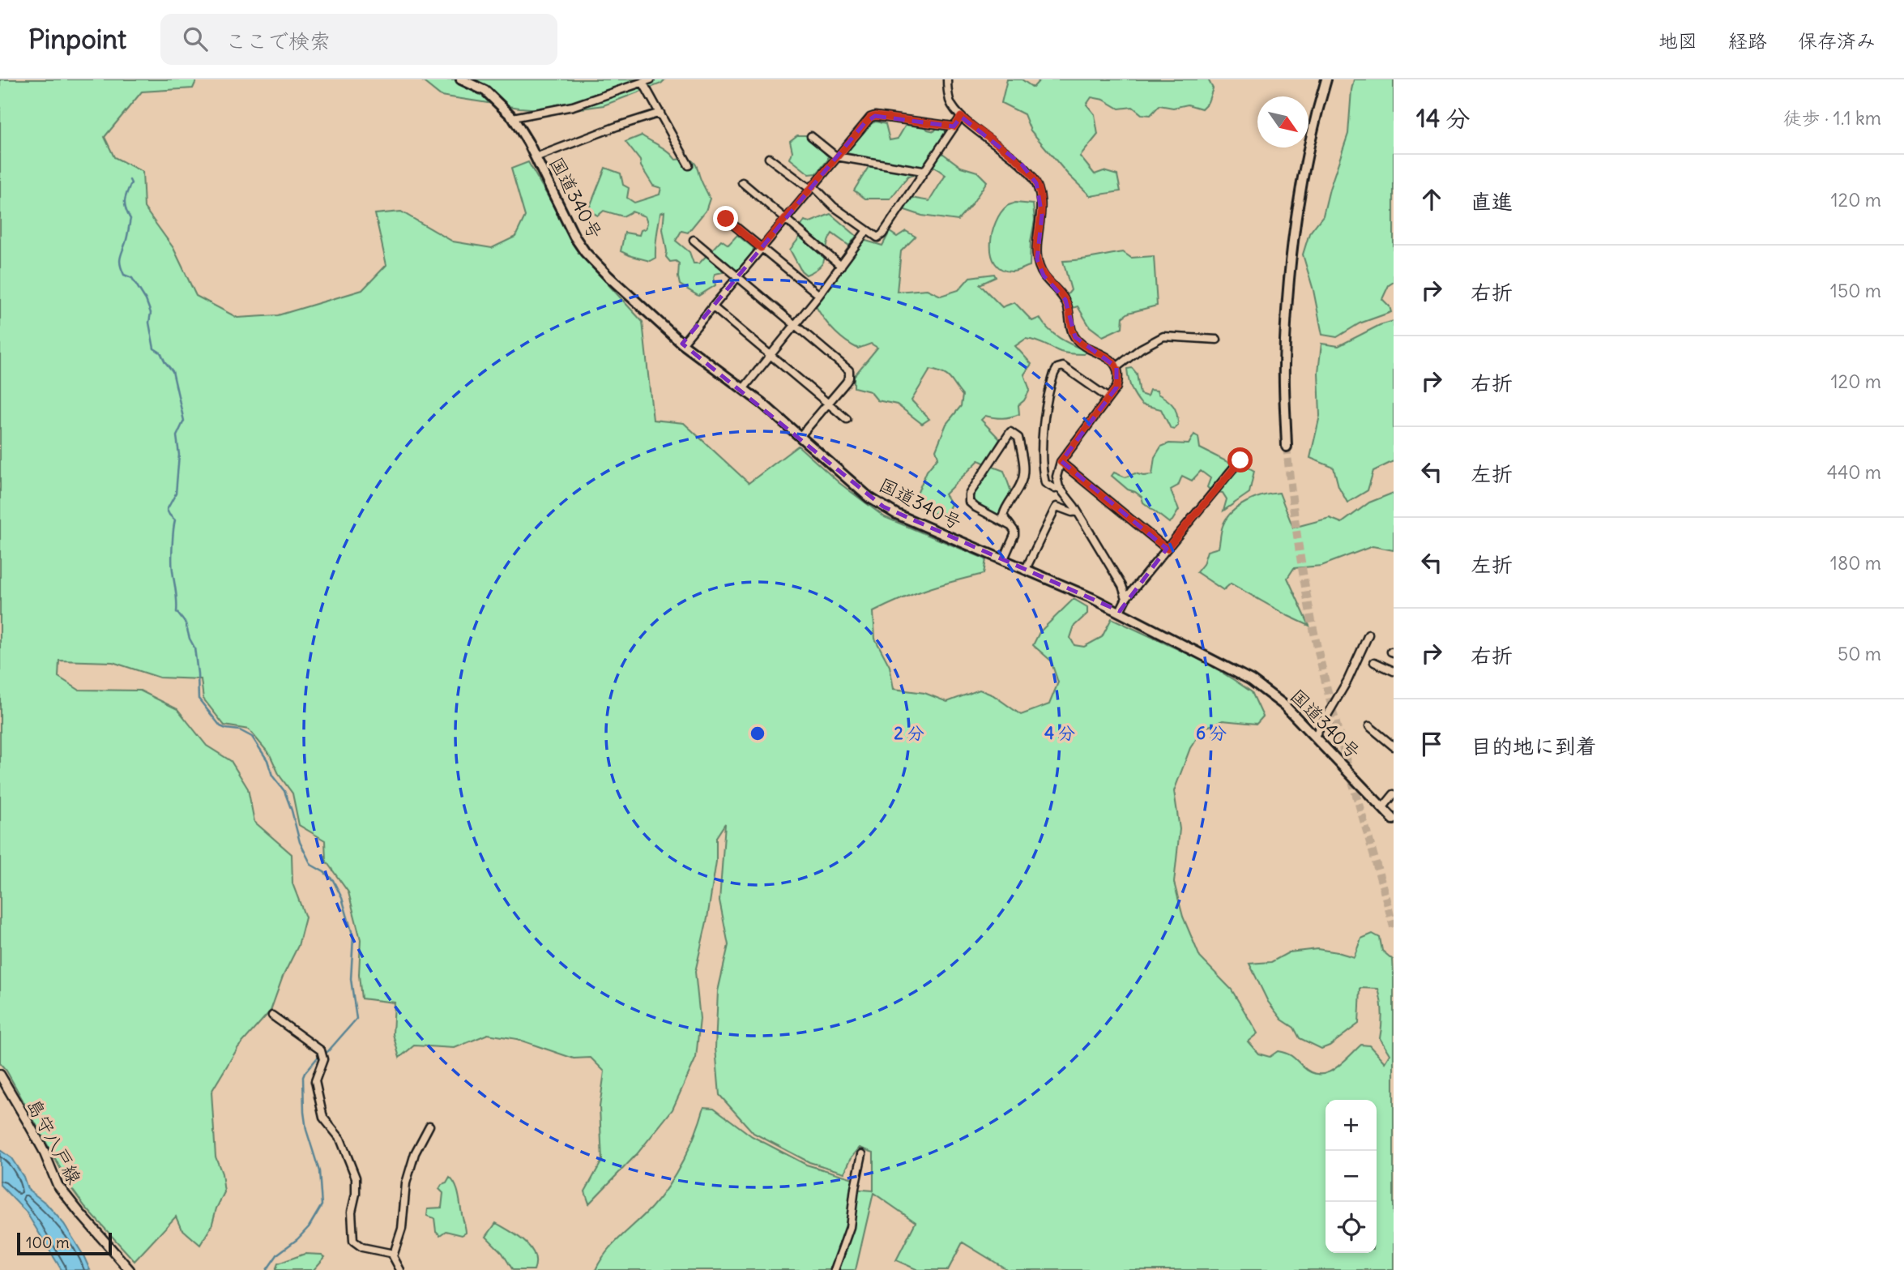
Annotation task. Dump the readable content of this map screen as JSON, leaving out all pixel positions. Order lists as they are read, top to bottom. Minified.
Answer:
{"streets":{"highway":["国道340号"],"main road":["島守八戸線"]},"scale_bar":"100 m","north":"bottom right","page":{"header":"Pinpoint","search":"ここで検索","nav":["地図","経路","保存済み"],"heading":["14 分","徒歩 · 1.1 km"],"list":[["直進","120 m"],["右折","150 m"],["右折","120 m"],["左折","440 m"],["左折","180 m"],["右折","50 m"],"目的地に到着"],"map_buttons":["+","−"],"scale":"100 m"},"rings":["2 分","4 分","6 分"]}
